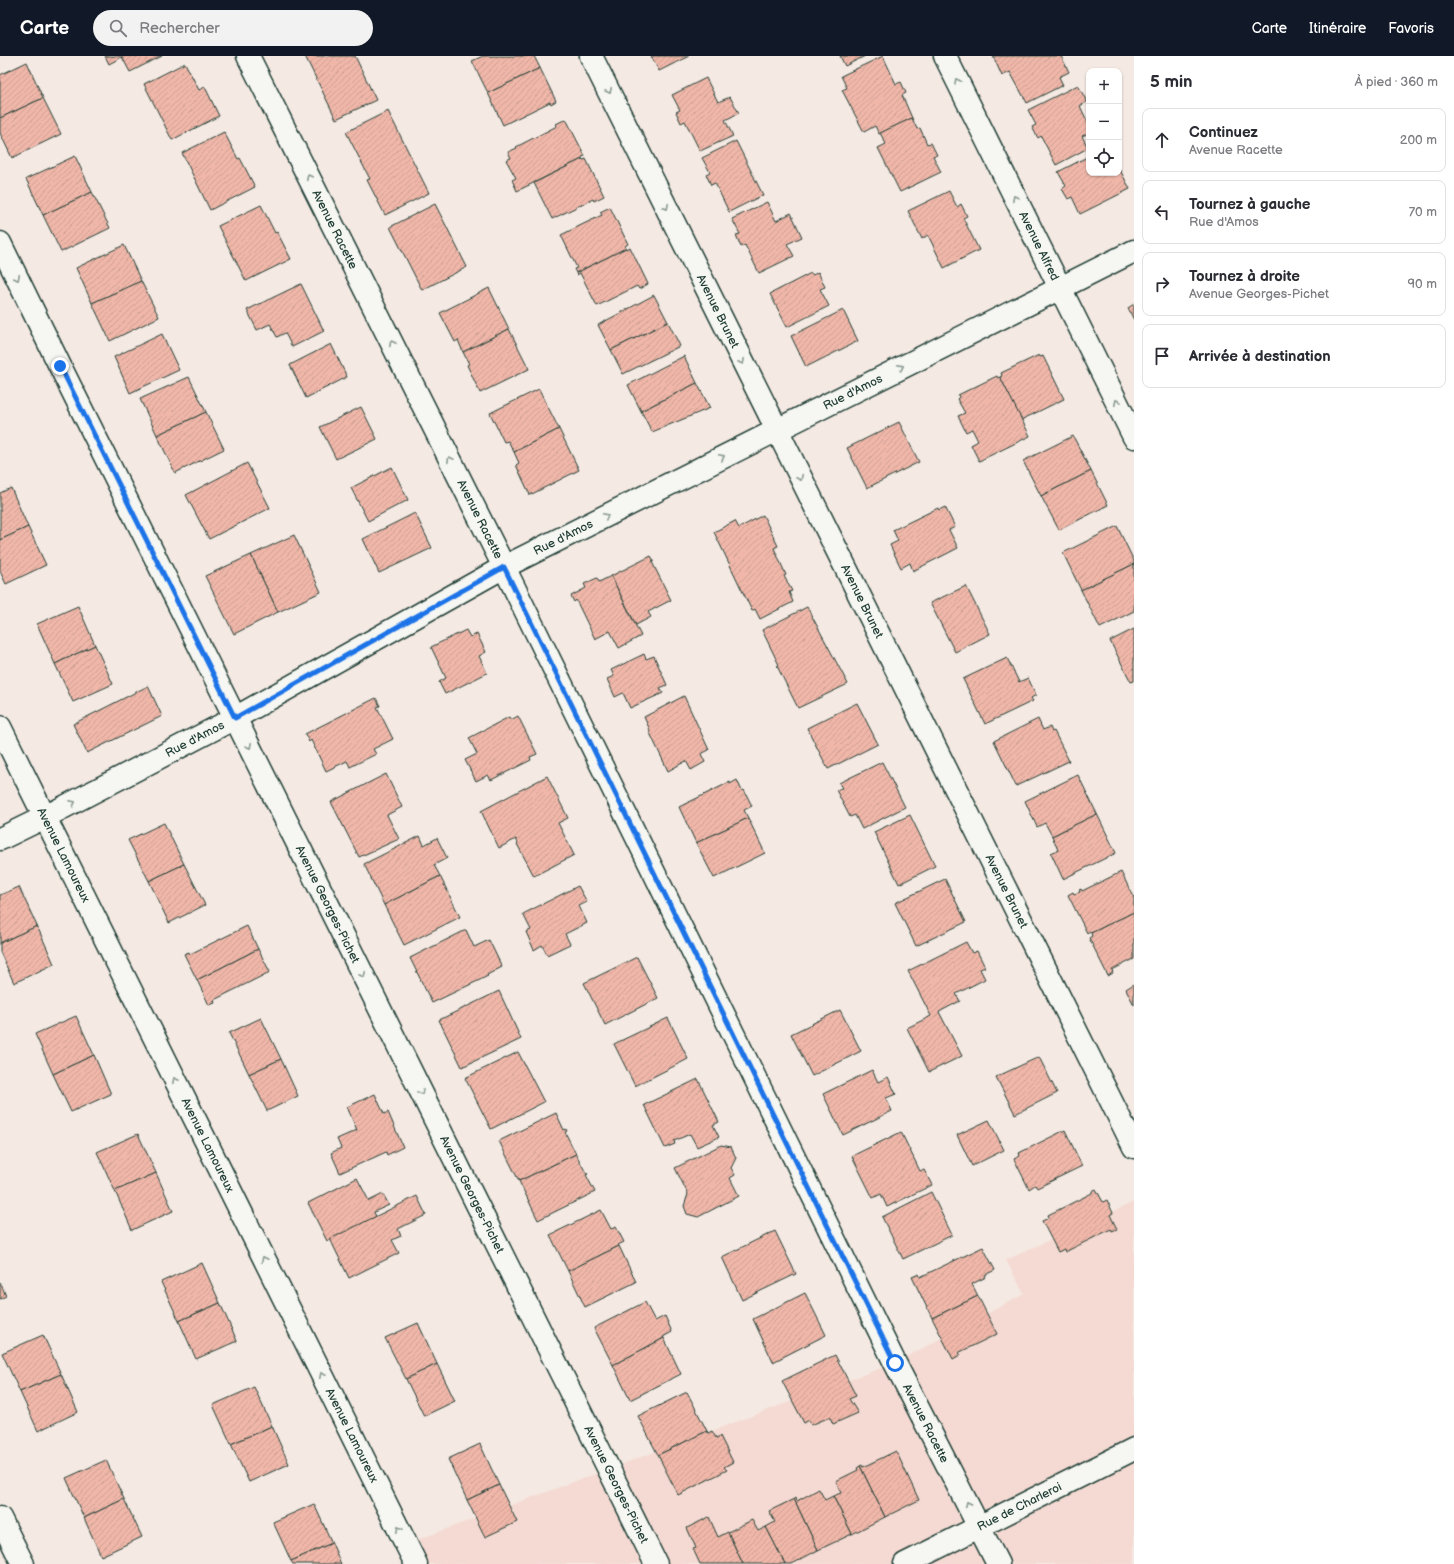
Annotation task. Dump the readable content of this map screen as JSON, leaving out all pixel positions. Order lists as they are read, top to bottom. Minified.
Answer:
{"streets":{"street":["Avenue Racette","Avenue Alfred","Avenue Brunet","Rue d'Amos","Avenue Lamoureux","Avenue Georges-Pichet","Rue de Charleroi"]},"crossings":[["Avenue Racette","Rue d'Amos"],["Avenue Racette","Rue de Charleroi"],["Avenue Alfred","Rue d'Amos"],["Avenue Brunet","Rue d'Amos"],["Rue d'Amos","Avenue Lamoureux"],["Rue d'Amos","Avenue Georges-Pichet"]],"one_way":["Avenue Racette","Avenue Alfred","Avenue Brunet","Rue d'Amos","Avenue Lamoureux","Avenue Georges-Pichet"],"page":{"header":"Carte","search":"Rechercher","nav":["Carte","Itinéraire","Favoris"],"heading":["5 min","À pied · 360 m"],"map_buttons":["+","−"],"list":[["Continuez","Avenue Racette","200 m"],["Tournez à gauche","Rue d'Amos","70 m"],["Tournez à droite","Avenue Georges-Pichet","90 m"],"Arrivée à destination"]}}
